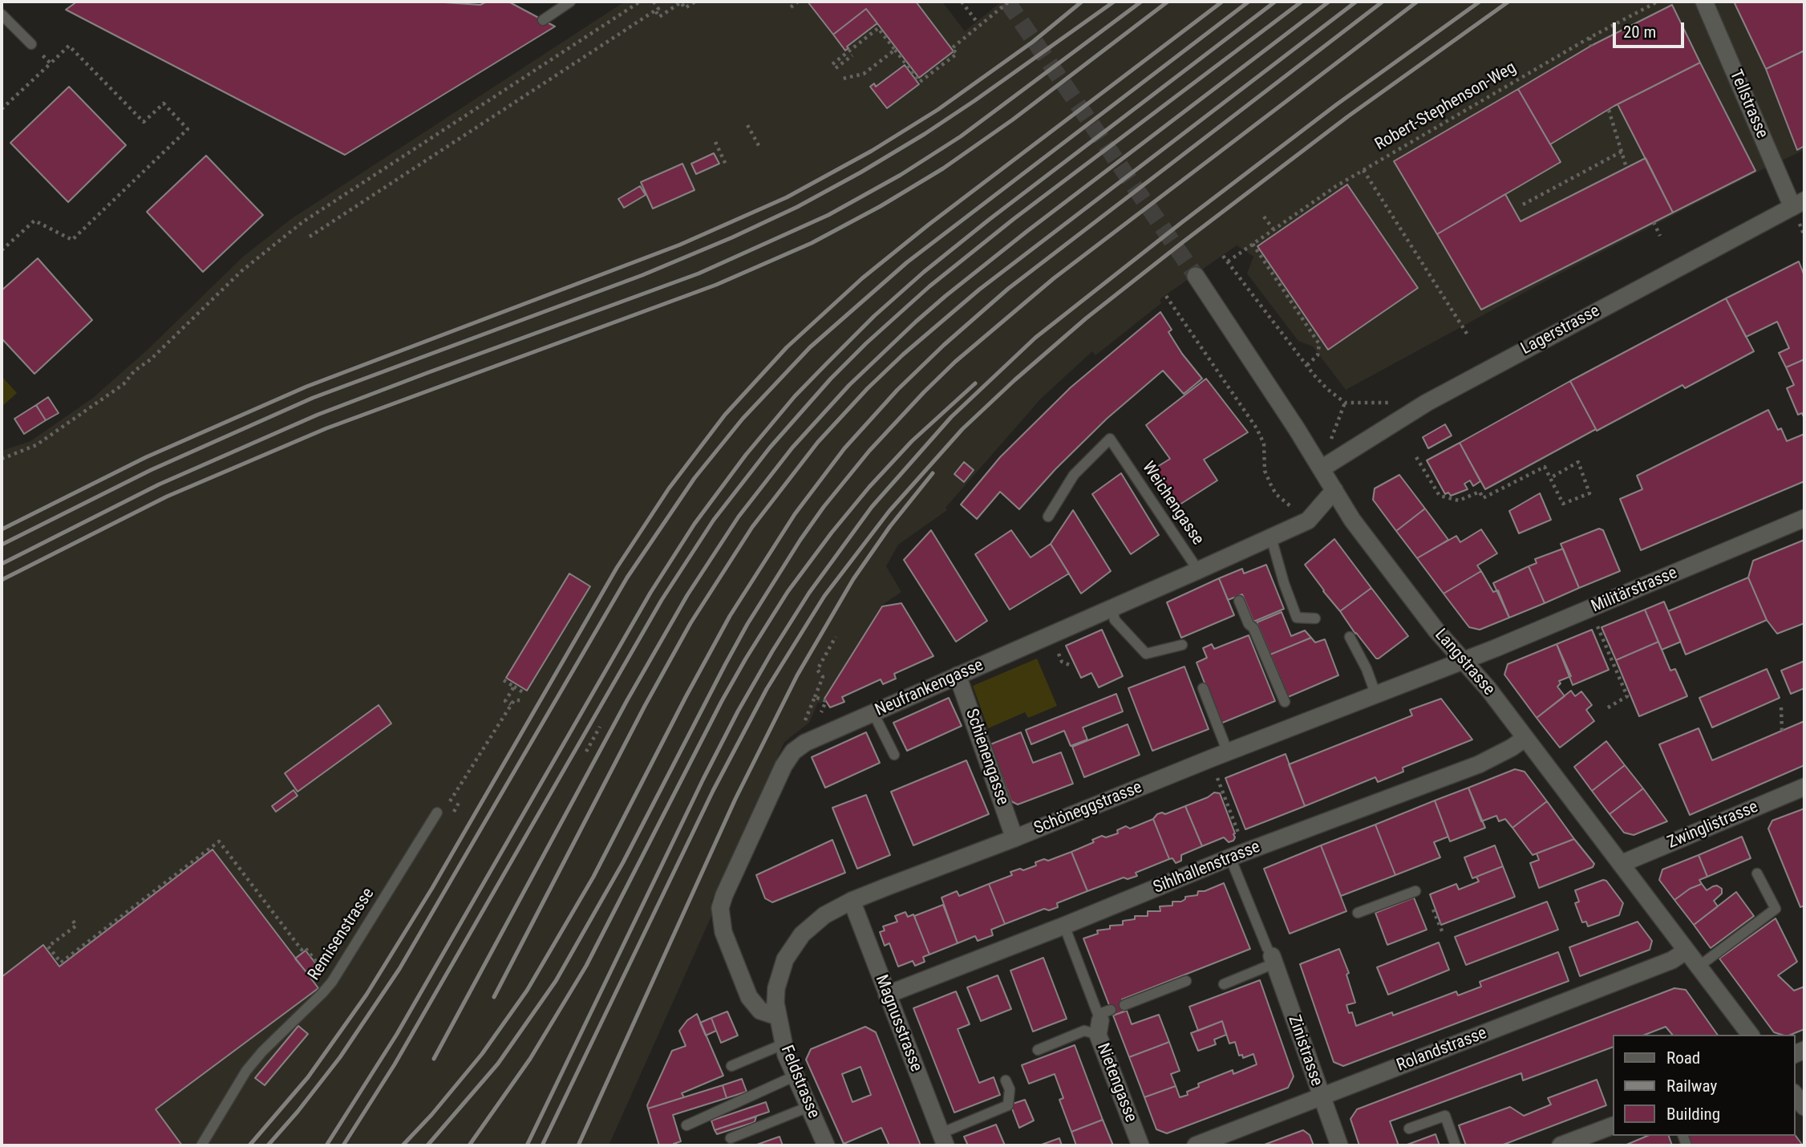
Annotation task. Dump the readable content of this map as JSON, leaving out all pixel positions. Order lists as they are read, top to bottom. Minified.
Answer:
{"streets":{"street":["Tellstrasse","Lagerstrasse","Militärstrasse","Langstrasse","Neufrankengasse","Schienengasse","Schöneggstrasse","Zwinglistrasse","Sihlhallenstrasse","Magnusstrasse","Rolandstrasse","Zinistrasse","Feldstrasse","Nietengasse"],"lane":["Weichengasse","Remisenstrasse"],"path":["Robert-Stephenson-Weg"]},"crossings":[["Tellstrasse","Lagerstrasse"],["Lagerstrasse","Langstrasse"],["Weichengasse","Neufrankengasse"],["Militärstrasse","Langstrasse"],["Militärstrasse","Schöneggstrasse"],["Langstrasse","Neufrankengasse"],["Langstrasse","Schöneggstrasse"],["Langstrasse","Zwinglistrasse"],["Langstrasse","Sihlhallenstrasse"],["Langstrasse","Rolandstrasse"],["Neufrankengasse","Schienengasse"],["Neufrankengasse","Schöneggstrasse"],["Neufrankengasse","Feldstrasse"],["Schienengasse","Schöneggstrasse"],["Schöneggstrasse","Magnusstrasse"],["Schöneggstrasse","Feldstrasse"],["Sihlhallenstrasse","Magnusstrasse"],["Sihlhallenstrasse","Zinistrasse"],["Sihlhallenstrasse","Nietengasse"],["Rolandstrasse","Zinistrasse"]],"legend":["Road","Railway","Building"],"scale_bar":"20 m"}
